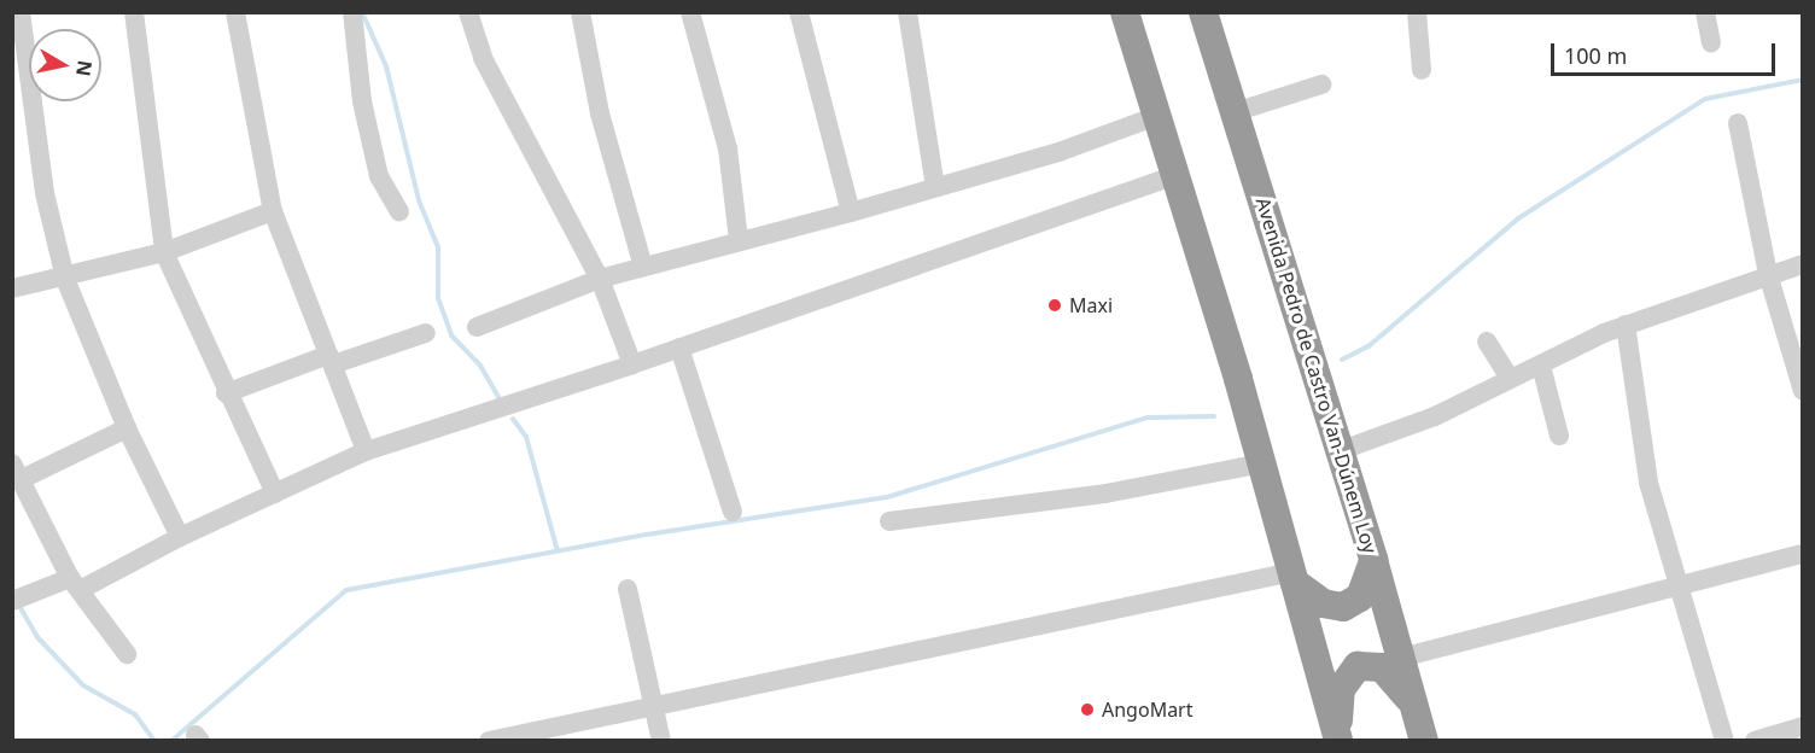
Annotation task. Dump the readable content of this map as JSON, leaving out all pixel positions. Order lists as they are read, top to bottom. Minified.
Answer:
{"streets":{"highway":["Avenida Pedro de Castro Van-Dúnem Loy"]},"places":["Maxi","AngoMart"],"scale_bar":"100 m","north":"right"}
